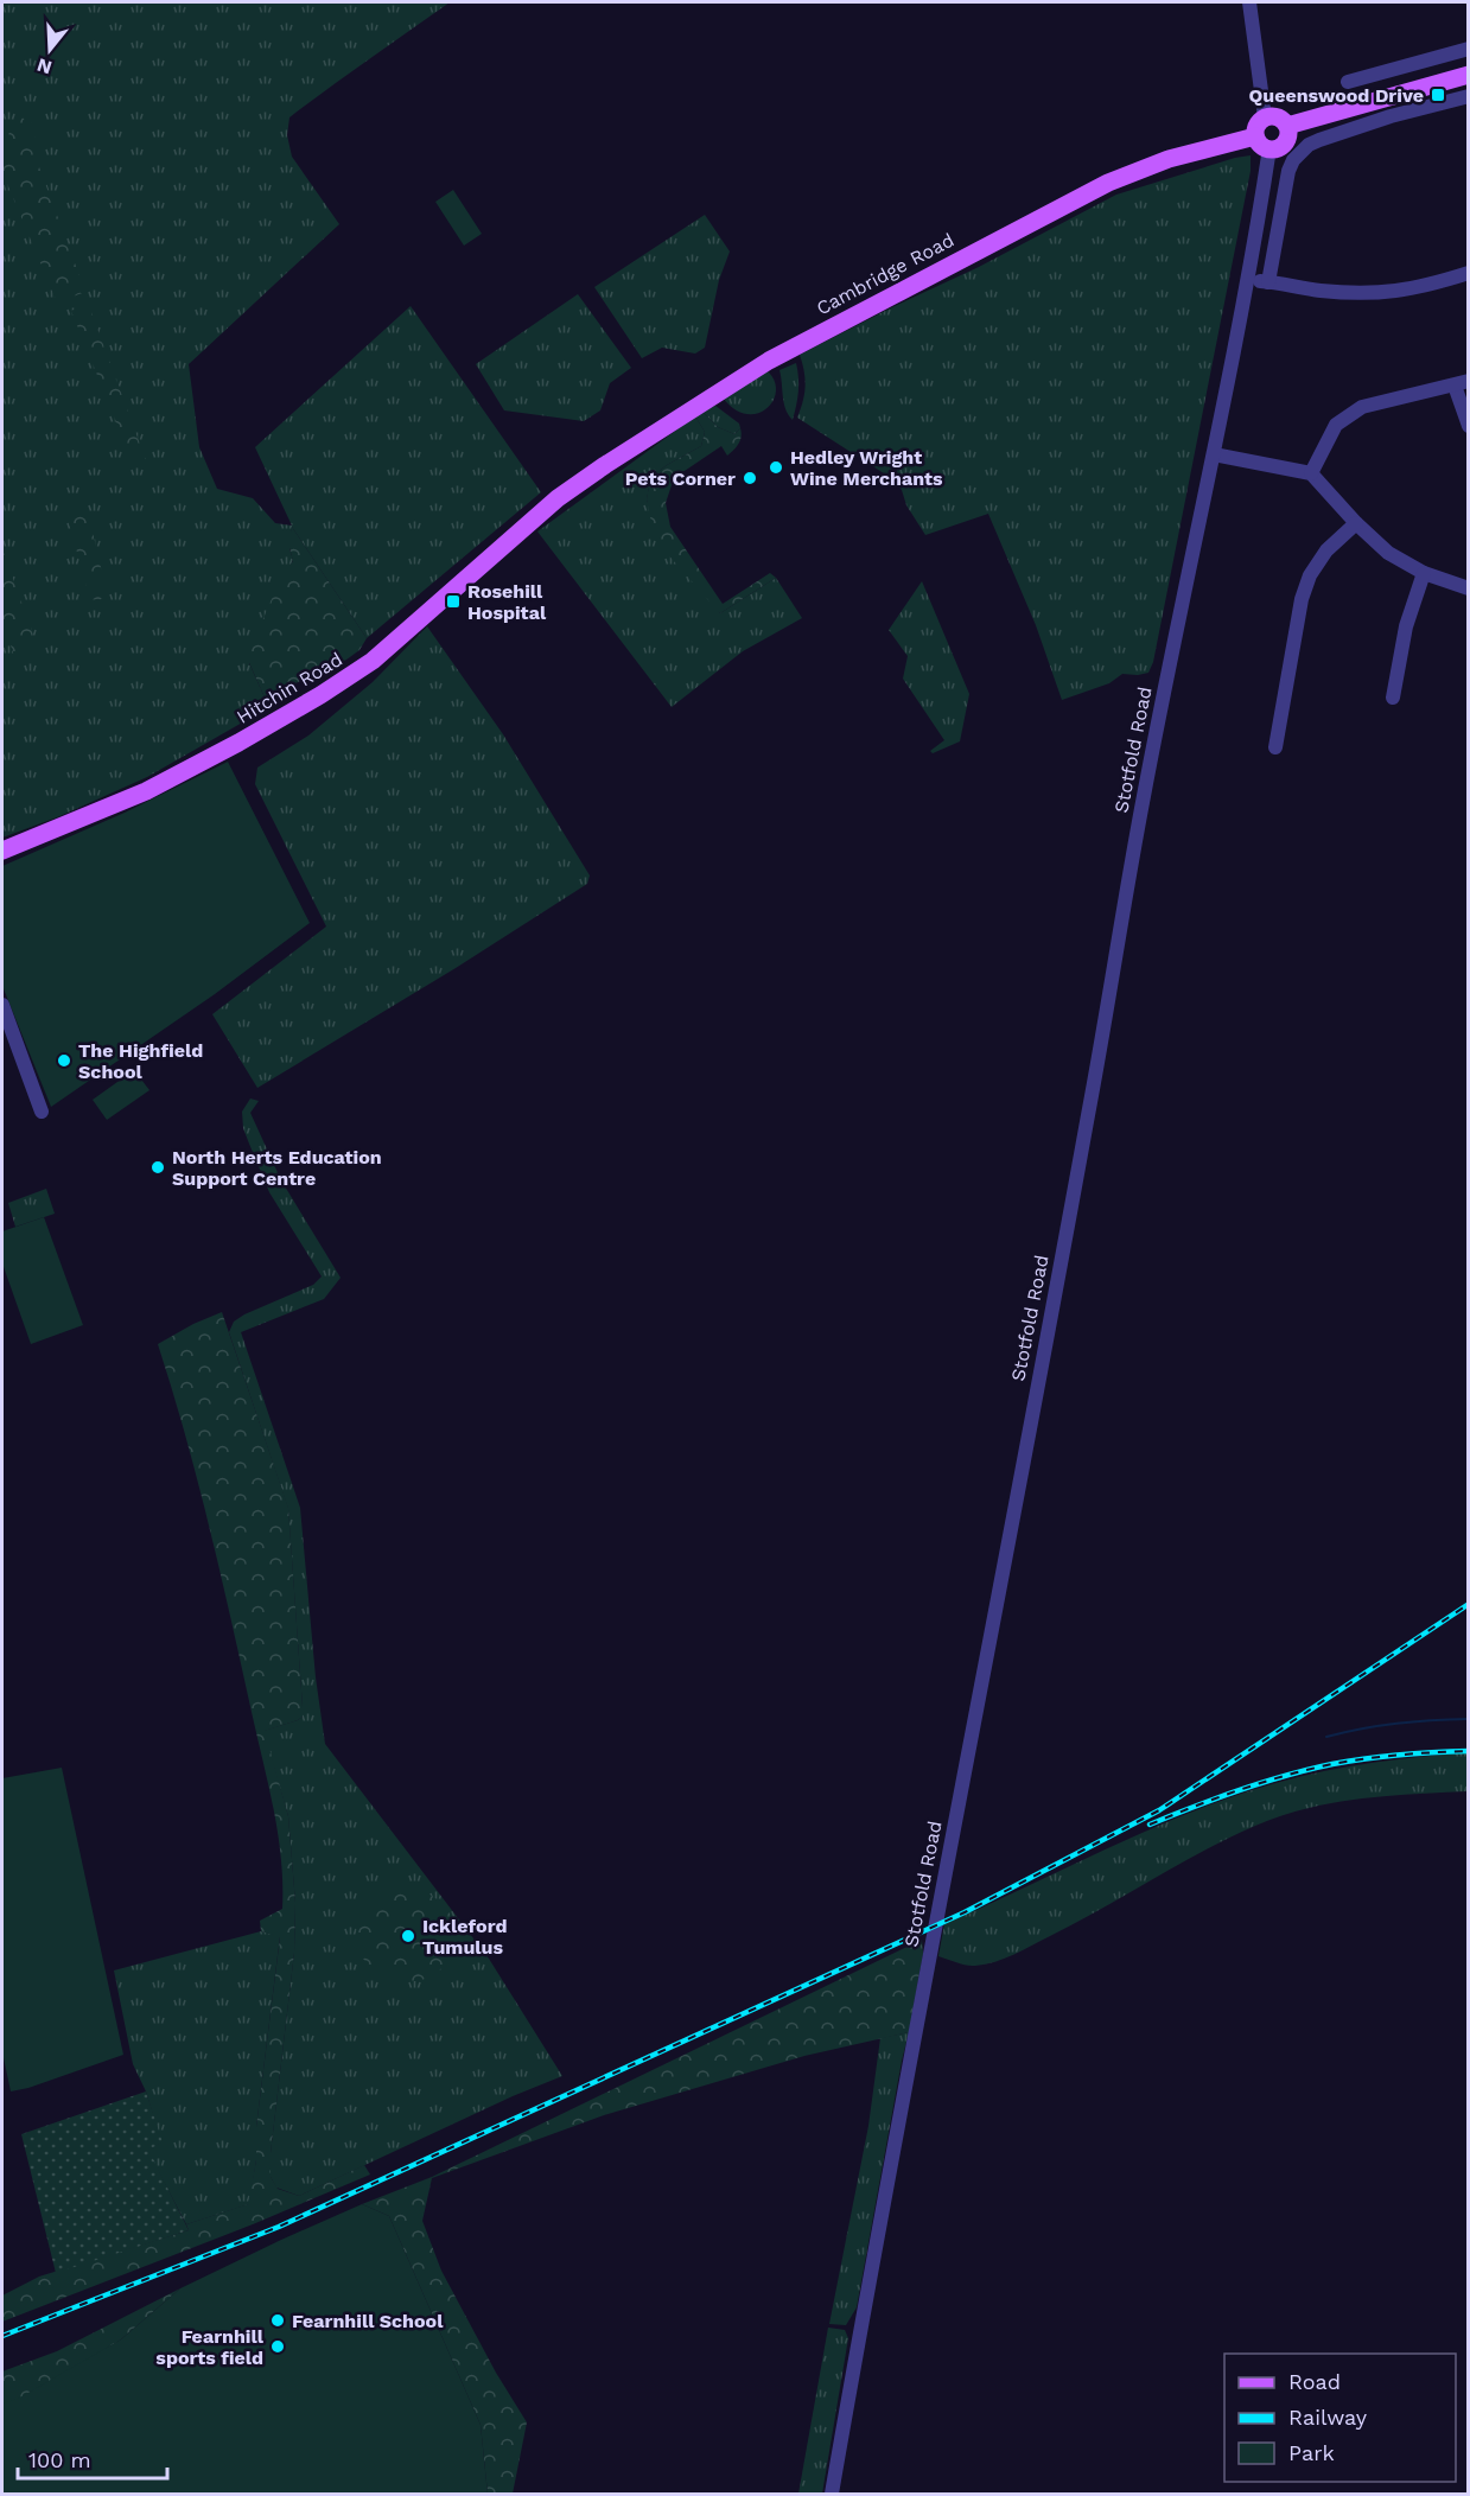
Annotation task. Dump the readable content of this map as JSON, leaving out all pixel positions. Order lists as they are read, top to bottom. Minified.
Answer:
{"streets":{"main road":["Cambridge Road","Hitchin Road"],"street":["Stotfold Road"]},"crossings":[["Cambridge Road","Hitchin Road"],["Cambridge Road","Stotfold Road"]],"places":{"transit":["Queenswood Drive","Rosehill Hospital"],"other":["Hedley Wright Wine Merchants","Pets Corner","The Highfield School","North Herts Education Support Centre","Ickleford Tumulus","Fearnhill School","Fearnhill sports field"]},"legend":["Road","Railway","Park"],"scale_bar":"100 m","north":"bottom"}
